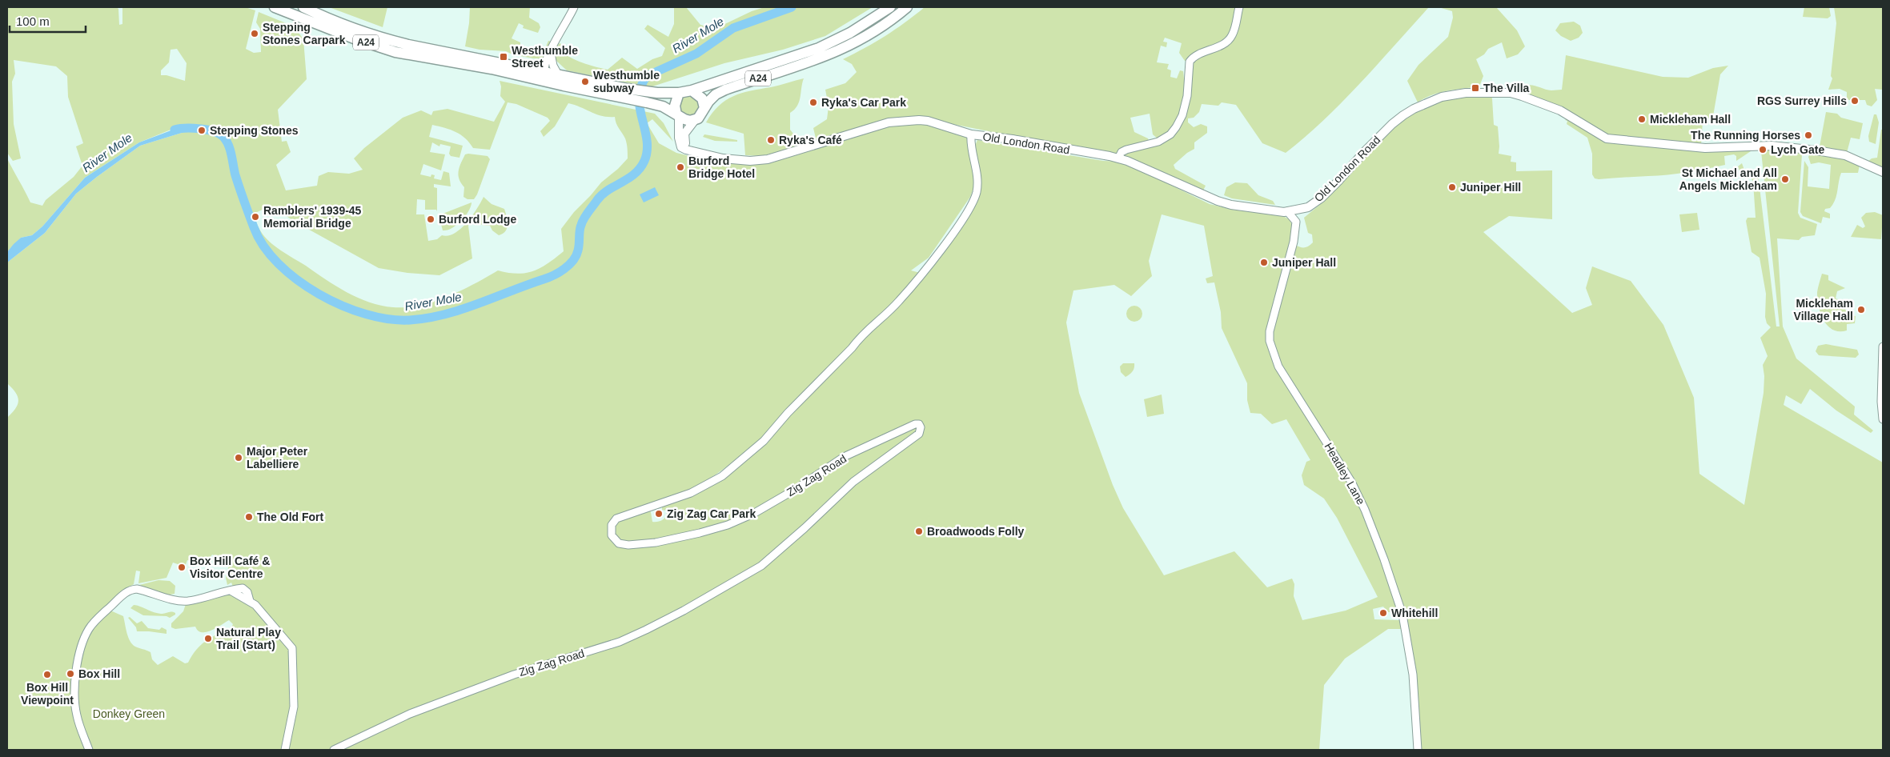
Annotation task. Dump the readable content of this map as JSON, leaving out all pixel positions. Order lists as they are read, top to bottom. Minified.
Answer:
{"streets":{"highway":["A24"],"main road":["Old London Road"],"street":["Headley Lane","Zig Zag Road"]},"crossings":[["Old London Road","Headley Lane"],["Old London Road","Zig Zag Road"]],"water":["River Mole"],"parks":["Donkey Green"],"places":{"other":["Stepping Stones Carpark","Westhumble subway","RGS Surrey Hills","Ryka's Car Park","Mickleham Hall","Stepping Stones","The Running Horses","Ryka's Café","Lych Gate","Burford Bridge Hotel","St Michael and All Angels Mickleham","Juniper Hill","Ramblers' 1939-45 Memorial Bridge","Burford Lodge","Juniper Hall","Mickleham Village Hall","Major Peter Labelliere","Zig Zag Car Park","The Old Fort","Broadwoods Folly","Box Hill Café & Visitor Centre","Whitehill","Natural Play Trail (Start)","Box Hill","Box Hill Viewpoint"],"transit":["Westhumble Street","The Villa"]},"scale_bar":"100 m"}
